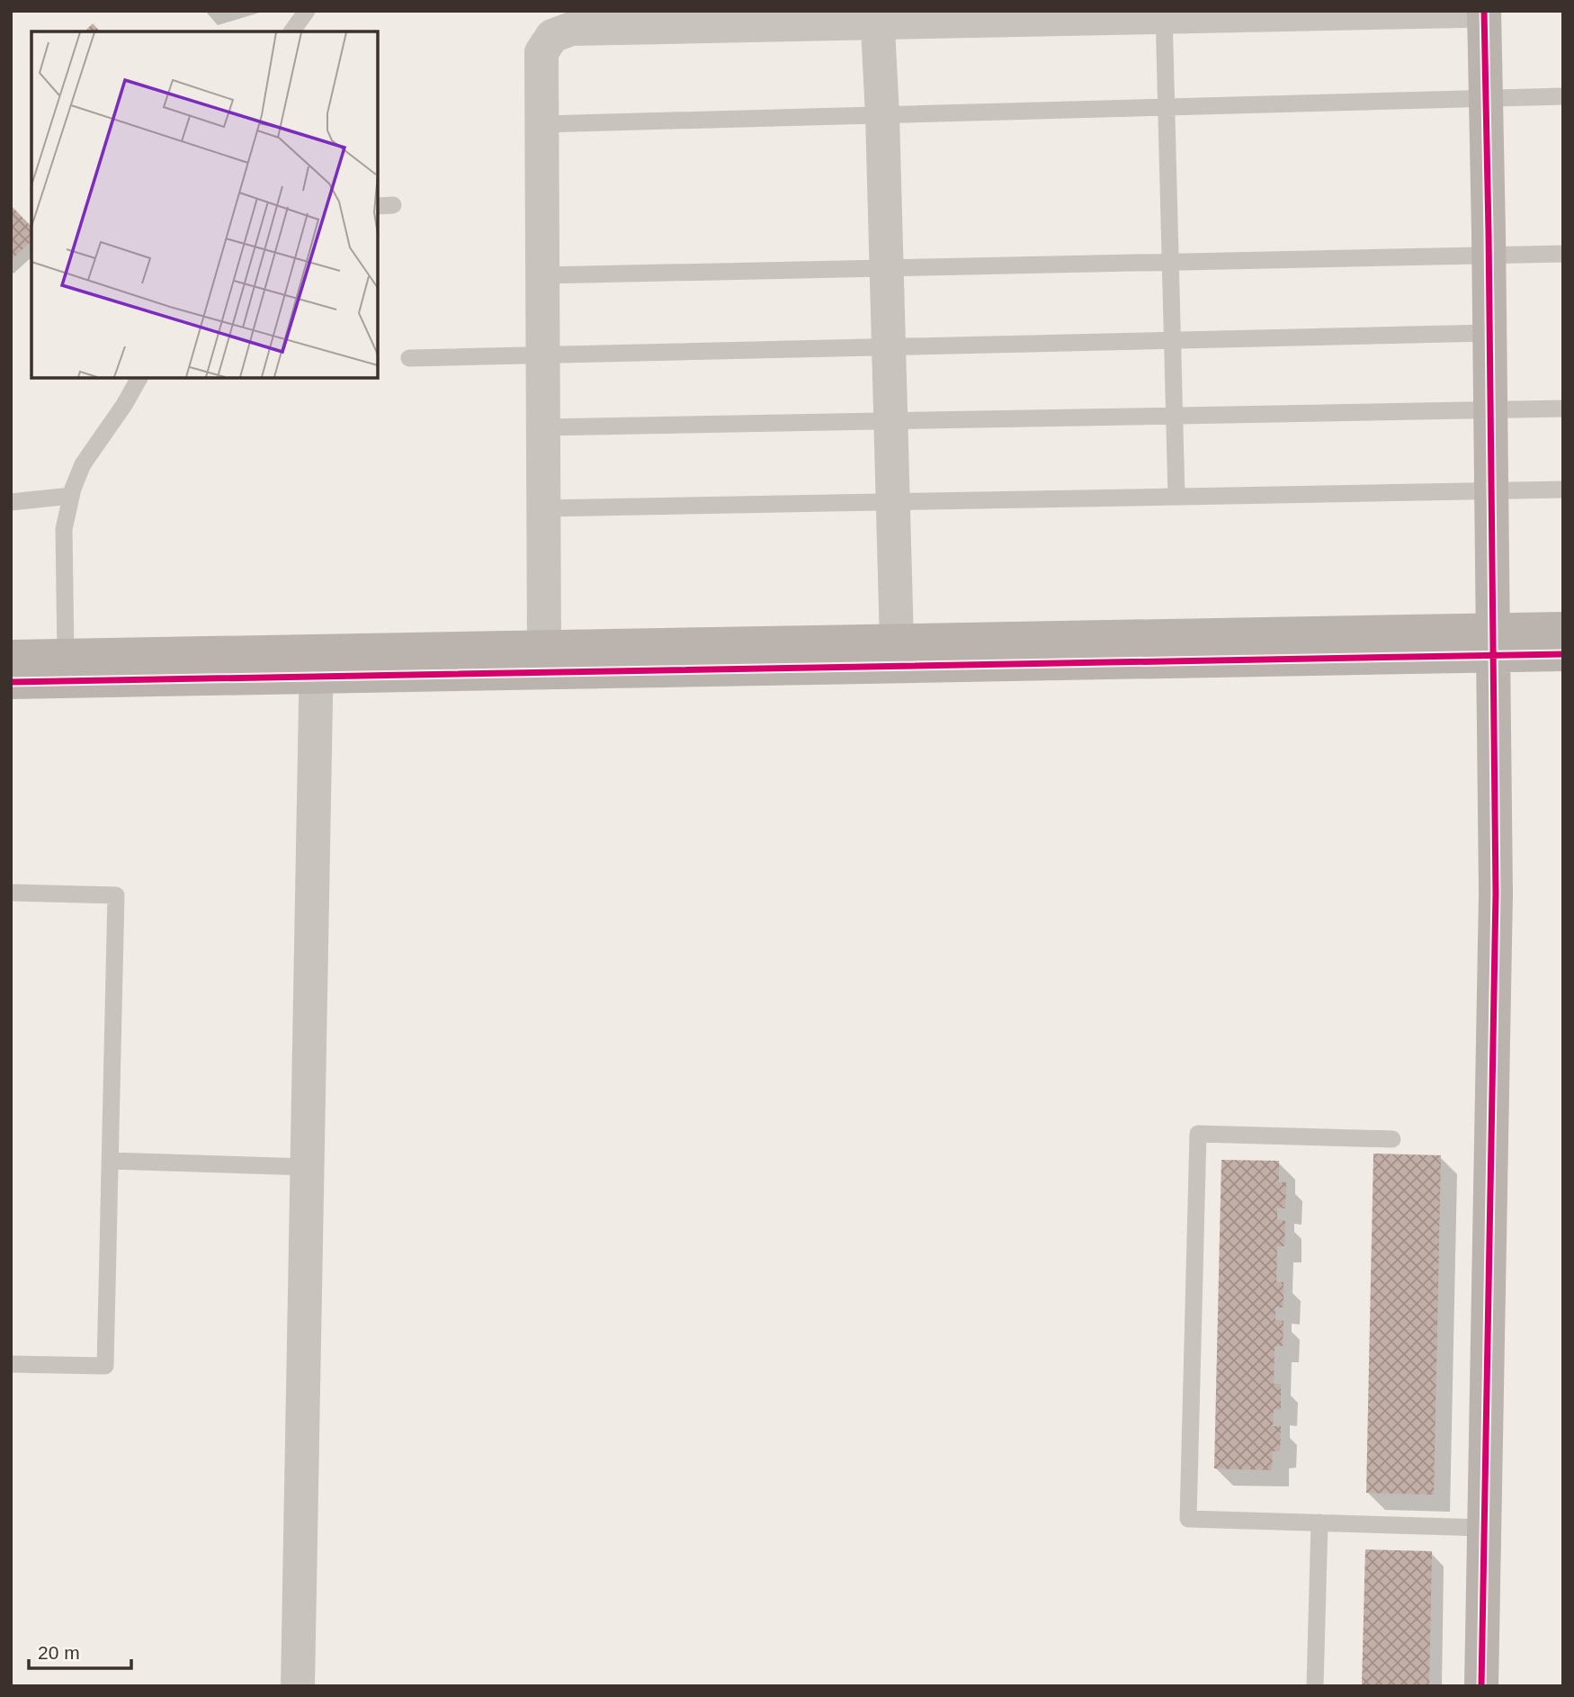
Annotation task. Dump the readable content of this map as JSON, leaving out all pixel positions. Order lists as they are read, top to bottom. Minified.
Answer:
{"scale_bar":"20 m"}
